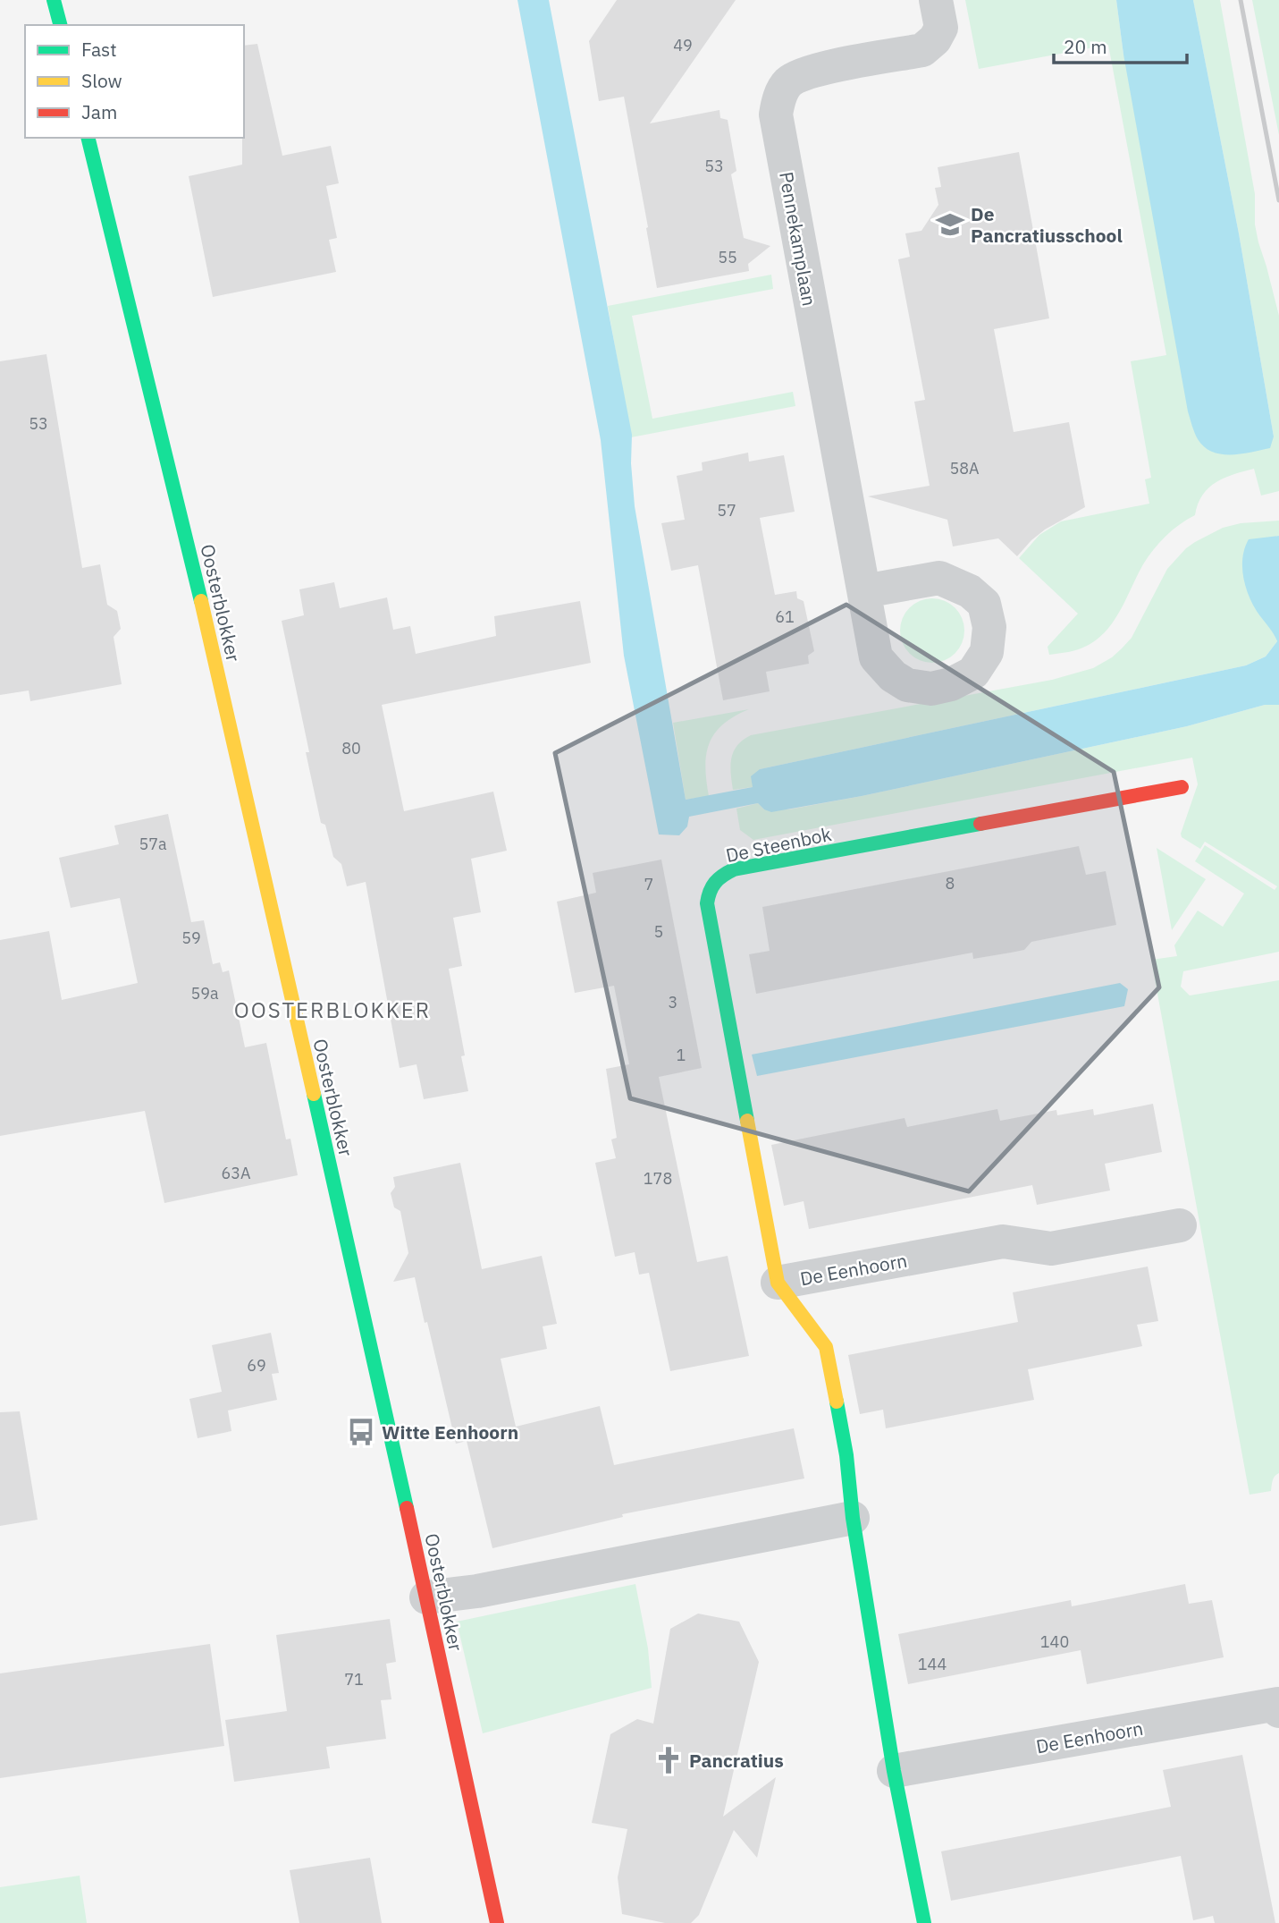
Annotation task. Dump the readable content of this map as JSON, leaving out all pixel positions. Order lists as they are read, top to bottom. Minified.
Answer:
{"streets":{"street":["Pennekamplaan","Oosterblokker","De Steenbok","De Eenhoorn"]},"crossings":[["De Steenbok","De Eenhoorn"]],"districts":["OOSTERBLOKKER"],"places":{"school or university":["De Pancratiusschool"],"bus stop":["Witte Eenhoorn"],"church":["Pancratius"]},"house_numbers":["49","53","55","53","58A","57","61","80","57a","8","7","5","59","59a","3","1","63A","178","69","140","144","71"],"legend":["Fast","Slow","Jam"],"scale_bar":"20 m"}
